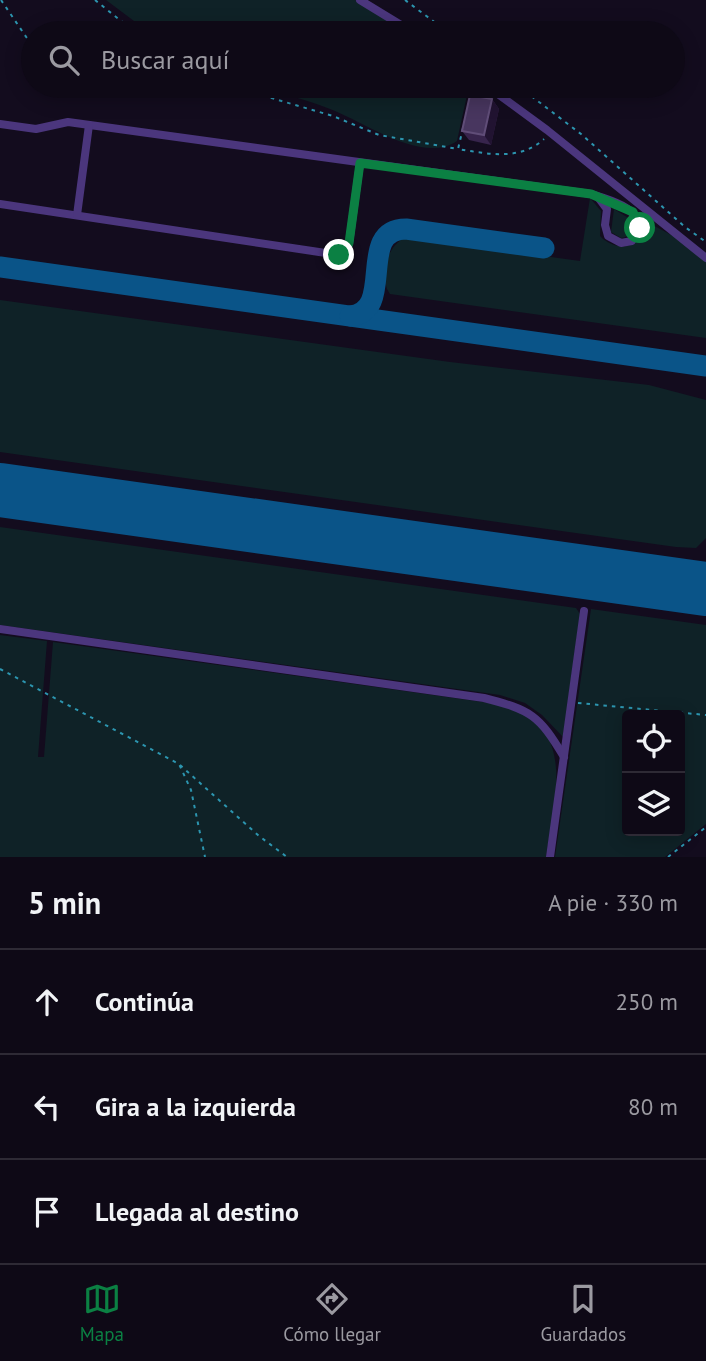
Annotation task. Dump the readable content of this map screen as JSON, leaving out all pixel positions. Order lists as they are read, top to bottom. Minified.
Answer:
{"page":{"search":"Buscar aquí","heading":["5 min","A pie · 330 m"],"list":[["Continúa","250 m"],["Gira a la izquierda","80 m"],"Llegada al destino"],"nav":["Mapa","Cómo llegar","Guardados"]}}
